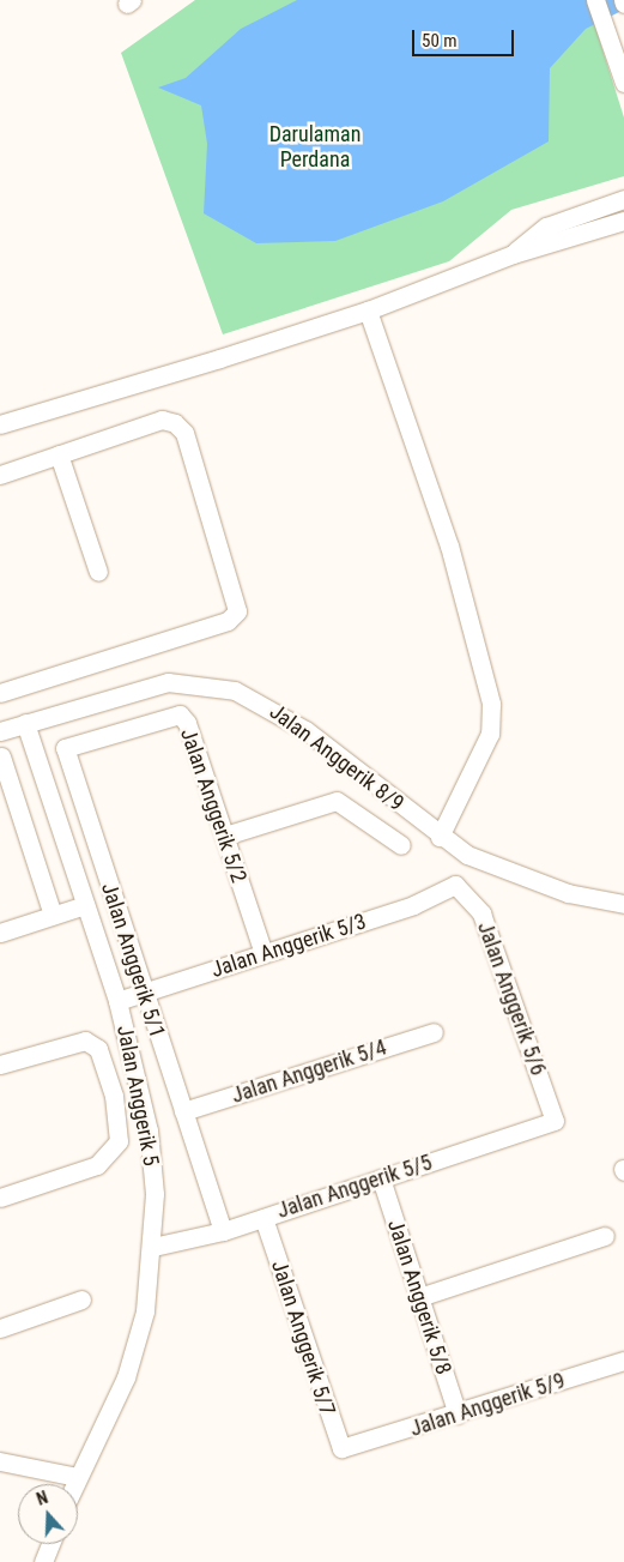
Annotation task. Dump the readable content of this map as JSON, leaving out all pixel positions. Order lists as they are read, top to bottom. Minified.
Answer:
{"streets":{"street":["Jalan Anggerik 8/9","Jalan Anggerik 5/2","Jalan Anggerik 5/3","Jalan Anggerik 5/1","Jalan Anggerik 5/6","Jalan Anggerik 5/4","Jalan Anggerik 5","Jalan Anggerik 5/5","Jalan Anggerik 5/8","Jalan Anggerik 5/7","Jalan Anggerik 5/9"]},"crossings":[["Jalan Anggerik 8/9","Jalan Anggerik 5"],["Jalan Anggerik 5/2","Jalan Anggerik 5/3"],["Jalan Anggerik 5/2","Jalan Anggerik 5/1"],["Jalan Anggerik 5/3","Jalan Anggerik 5/1"],["Jalan Anggerik 5/3","Jalan Anggerik 5/6"],["Jalan Anggerik 5/3","Jalan Anggerik 5"],["Jalan Anggerik 5/1","Jalan Anggerik 5/4"],["Jalan Anggerik 5/1","Jalan Anggerik 5/5"],["Jalan Anggerik 5/6","Jalan Anggerik 5/5"],["Jalan Anggerik 5","Jalan Anggerik 5/5"],["Jalan Anggerik 5/5","Jalan Anggerik 5/8"],["Jalan Anggerik 5/5","Jalan Anggerik 5/7"],["Jalan Anggerik 5/8","Jalan Anggerik 5/9"],["Jalan Anggerik 5/7","Jalan Anggerik 5/9"]],"parks":["Darulaman Perdana"],"scale_bar":"50 m","north":"top"}
